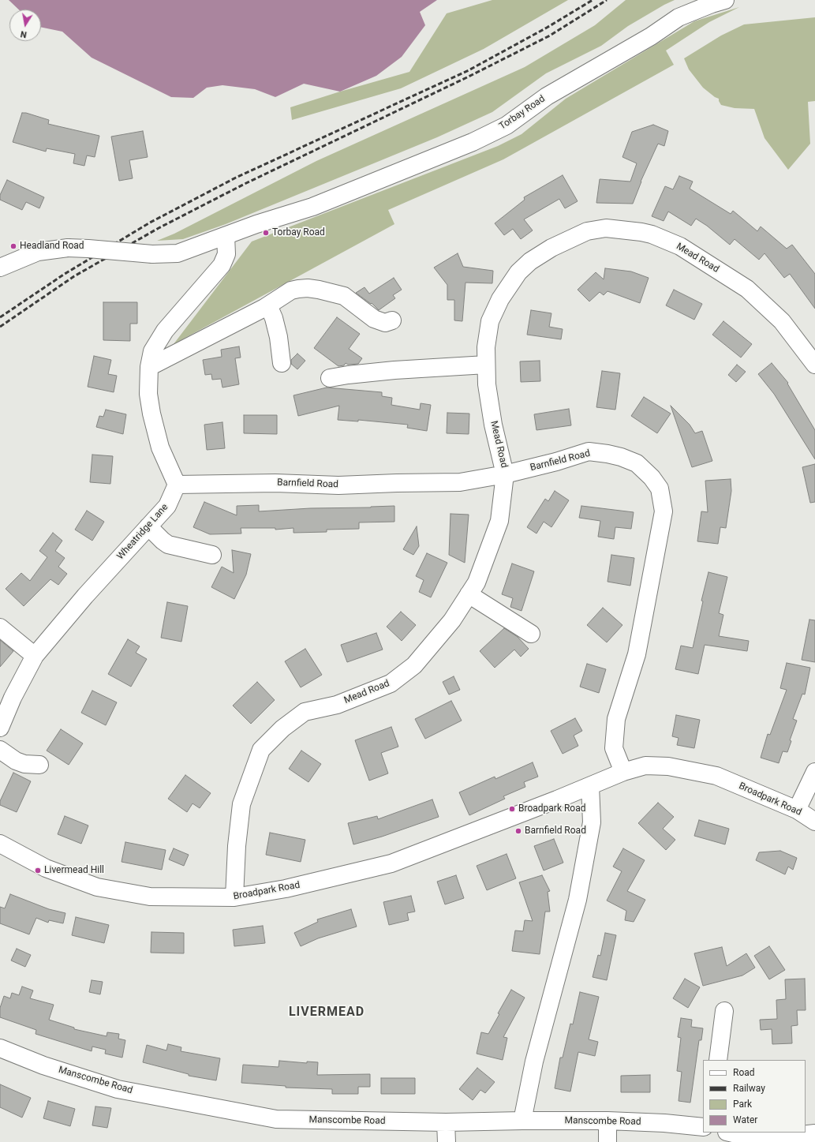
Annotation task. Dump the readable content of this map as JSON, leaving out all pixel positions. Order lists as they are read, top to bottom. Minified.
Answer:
{"streets":{"street":["Torbay Road","Mead Road","Barnfield Road","Wheatridge Lane","Broadpark Road","Manscombe Road"]},"crossings":[["Mead Road","Barnfield Road"],["Mead Road","Broadpark Road"],["Barnfield Road","Wheatridge Lane"],["Barnfield Road","Broadpark Road"]],"districts":["LIVERMEAD"],"places":["Torbay Road","Headland Road","Broadpark Road","Barnfield Road","Livermead Hill"],"legend":["Road","Railway","Park","Water"],"north":"bottom"}
